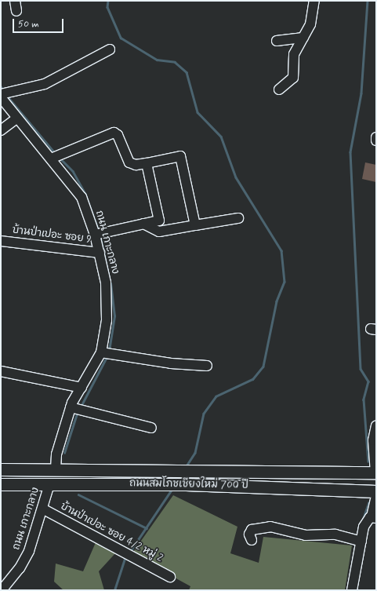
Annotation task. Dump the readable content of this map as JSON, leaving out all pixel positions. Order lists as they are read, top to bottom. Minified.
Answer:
{"streets":{"main road":["ถนนสมโภชเชียงใหม่ 700 ปี"],"street":["บ้านป่าเปอะ ซอย 9","ถนน เกาะกลาง","บ้านป่าเปอะ ซอย 4/2 หมู่ 2"]},"crossings":[["บ้านป่าเปอะ ซอย 9","ถนน เกาะกลาง"],["ถนน เกาะกลาง","ถนนสมโภชเชียงใหม่ 700 ปี"],["ถนน เกาะกลาง","บ้านป่าเปอะ ซอย 4/2 หมู่ 2"]],"scale_bar":"50 m"}
